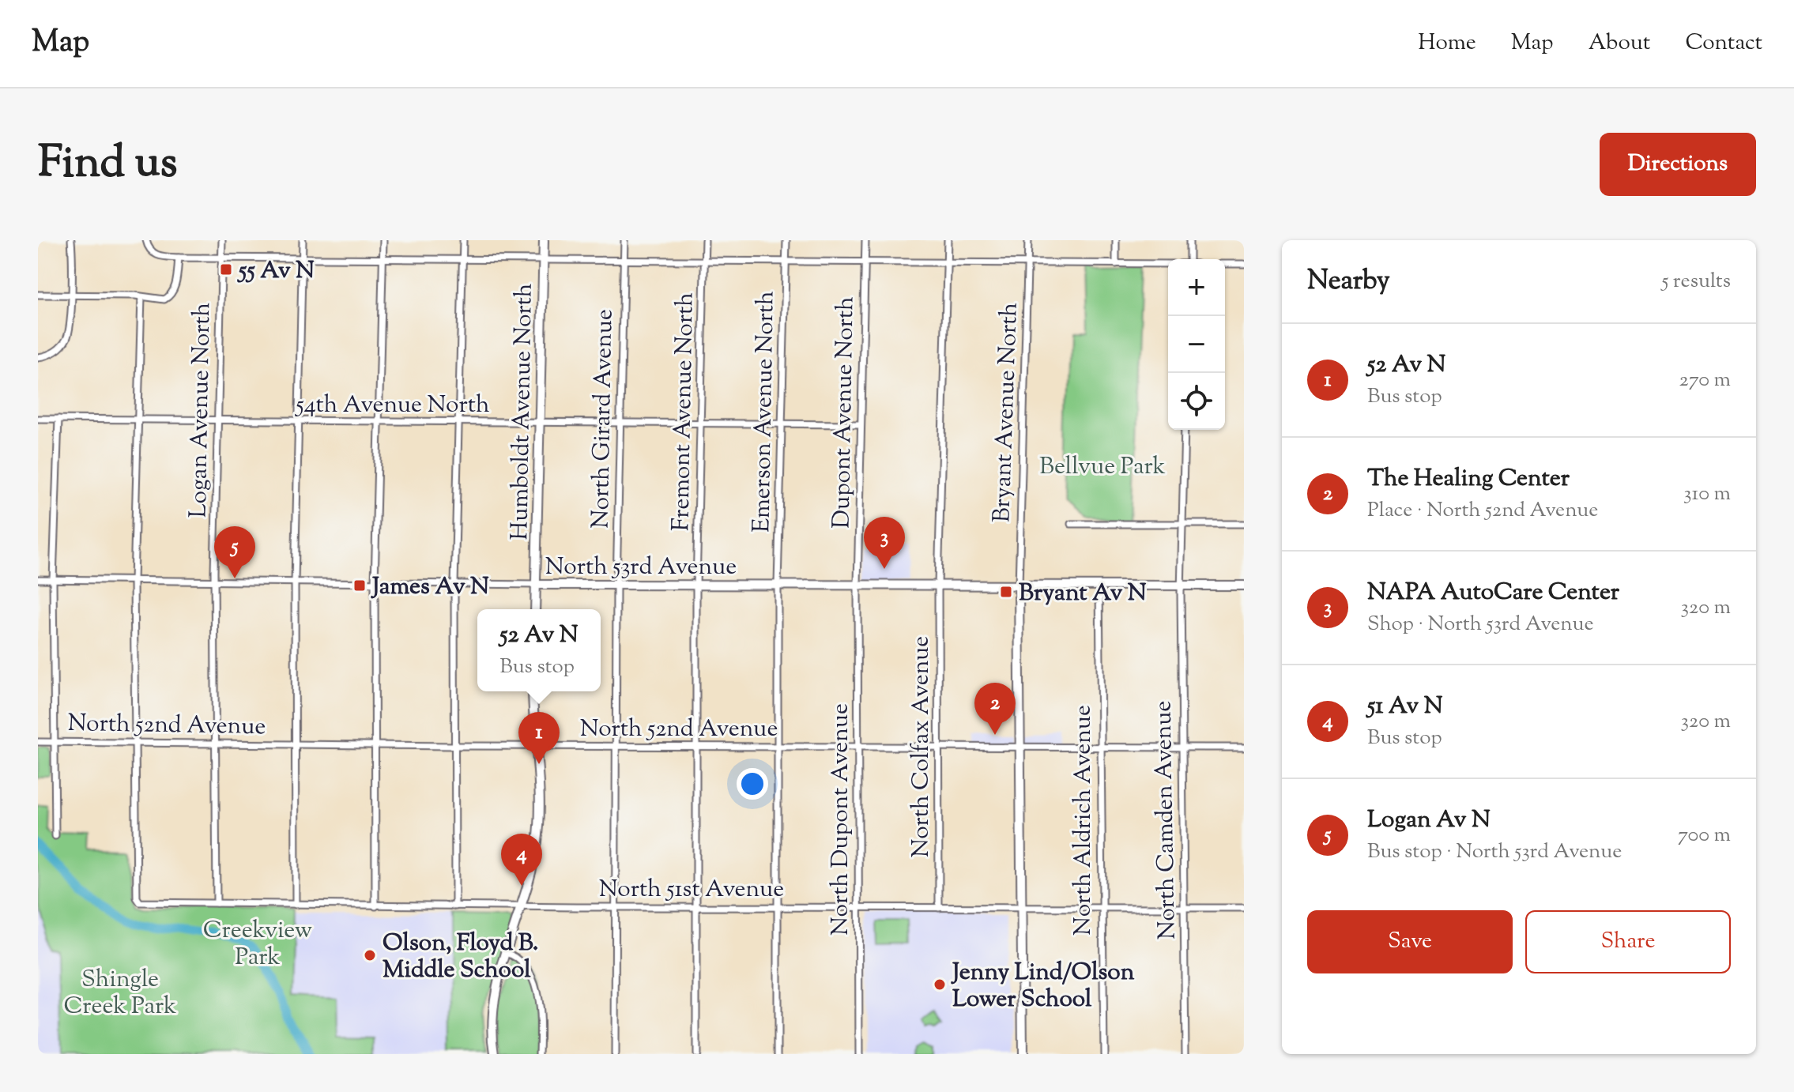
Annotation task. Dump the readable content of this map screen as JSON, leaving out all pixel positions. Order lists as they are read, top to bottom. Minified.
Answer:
{"streets":{"street":["54th Avenue North","Logan Avenue North","Humboldt Avenue North","Fremont Avenue North","Emerson Avenue North","Dupont Avenue North","Bryant Avenue North","North Girard Avenue","North 53rd Avenue","North 52nd Avenue","North Colfax Avenue","North Dupont Avenue","North Aldrich Avenue","North Camden Avenue","North 51st Avenue"]},"crossings":[["54th Avenue North","Logan Avenue North"],["54th Avenue North","Humboldt Avenue North"],["54th Avenue North","Fremont Avenue North"],["54th Avenue North","Emerson Avenue North"],["54th Avenue North","Dupont Avenue North"],["54th Avenue North","North Girard Avenue"],["Logan Avenue North","North 53rd Avenue"],["Logan Avenue North","North 52nd Avenue"],["Logan Avenue North","North 51st Avenue"],["Humboldt Avenue North","North 53rd Avenue"],["Fremont Avenue North","North 53rd Avenue"],["Fremont Avenue North","North 52nd Avenue"],["Fremont Avenue North","North 51st Avenue"],["Emerson Avenue North","North 53rd Avenue"],["Emerson Avenue North","North 52nd Avenue"],["Emerson Avenue North","North 51st Avenue"],["Dupont Avenue North","North 53rd Avenue"],["Dupont Avenue North","North Dupont Avenue"],["Bryant Avenue North","North 53rd Avenue"],["North Girard Avenue","North 53rd Avenue"],["North Girard Avenue","North 52nd Avenue"],["North Girard Avenue","North 51st Avenue"],["North 53rd Avenue","North Colfax Avenue"],["North 53rd Avenue","North Dupont Avenue"],["North 53rd Avenue","North Aldrich Avenue"],["North 53rd Avenue","North Camden Avenue"],["North 52nd Avenue","North Colfax Avenue"],["North 52nd Avenue","North Dupont Avenue"],["North 52nd Avenue","North Aldrich Avenue"],["North 52nd Avenue","North Camden Avenue"],["North 52nd Avenue","North 51st Avenue"],["North Colfax Avenue","North 51st Avenue"],["North Dupont Avenue","North 51st Avenue"],["North Aldrich Avenue","North 51st Avenue"],["North Camden Avenue","North 51st Avenue"]],"parks":["Bellvue Park","Creekview Park","Shingle Creek Park"],"places":{"transit":["55 Av N","James Av N","Bryant Av N"],"other":["Olson, Floyd B. Middle School","Jenny Lind/Olson Lower School"]},"page":{"header":"Map","nav":["Home","Map","About","Contact"],"title":"Find us","buttons":["Directions",["Save","Share"]],"heading":["Nearby","5 results"],"map_buttons":["+","−"],"list":[{"mark":"1","name":"52 Av N","note":"Bus stop","value":"270 m"},{"mark":"2","name":"The Healing Center","note":"Place · North 52nd Avenue","value":"310 m"},{"mark":"3","name":"NAPA AutoCare Center","note":"Shop · North 53rd Avenue","value":"320 m"},{"mark":"4","name":"51 Av N","note":"Bus stop","value":"320 m"},{"mark":"5","name":"Logan Av N","note":"Bus stop · North 53rd Avenue","value":"700 m"}],"pins":["3","5","2","1","4"],"popup":["52 Av N","Bus stop"]}}
